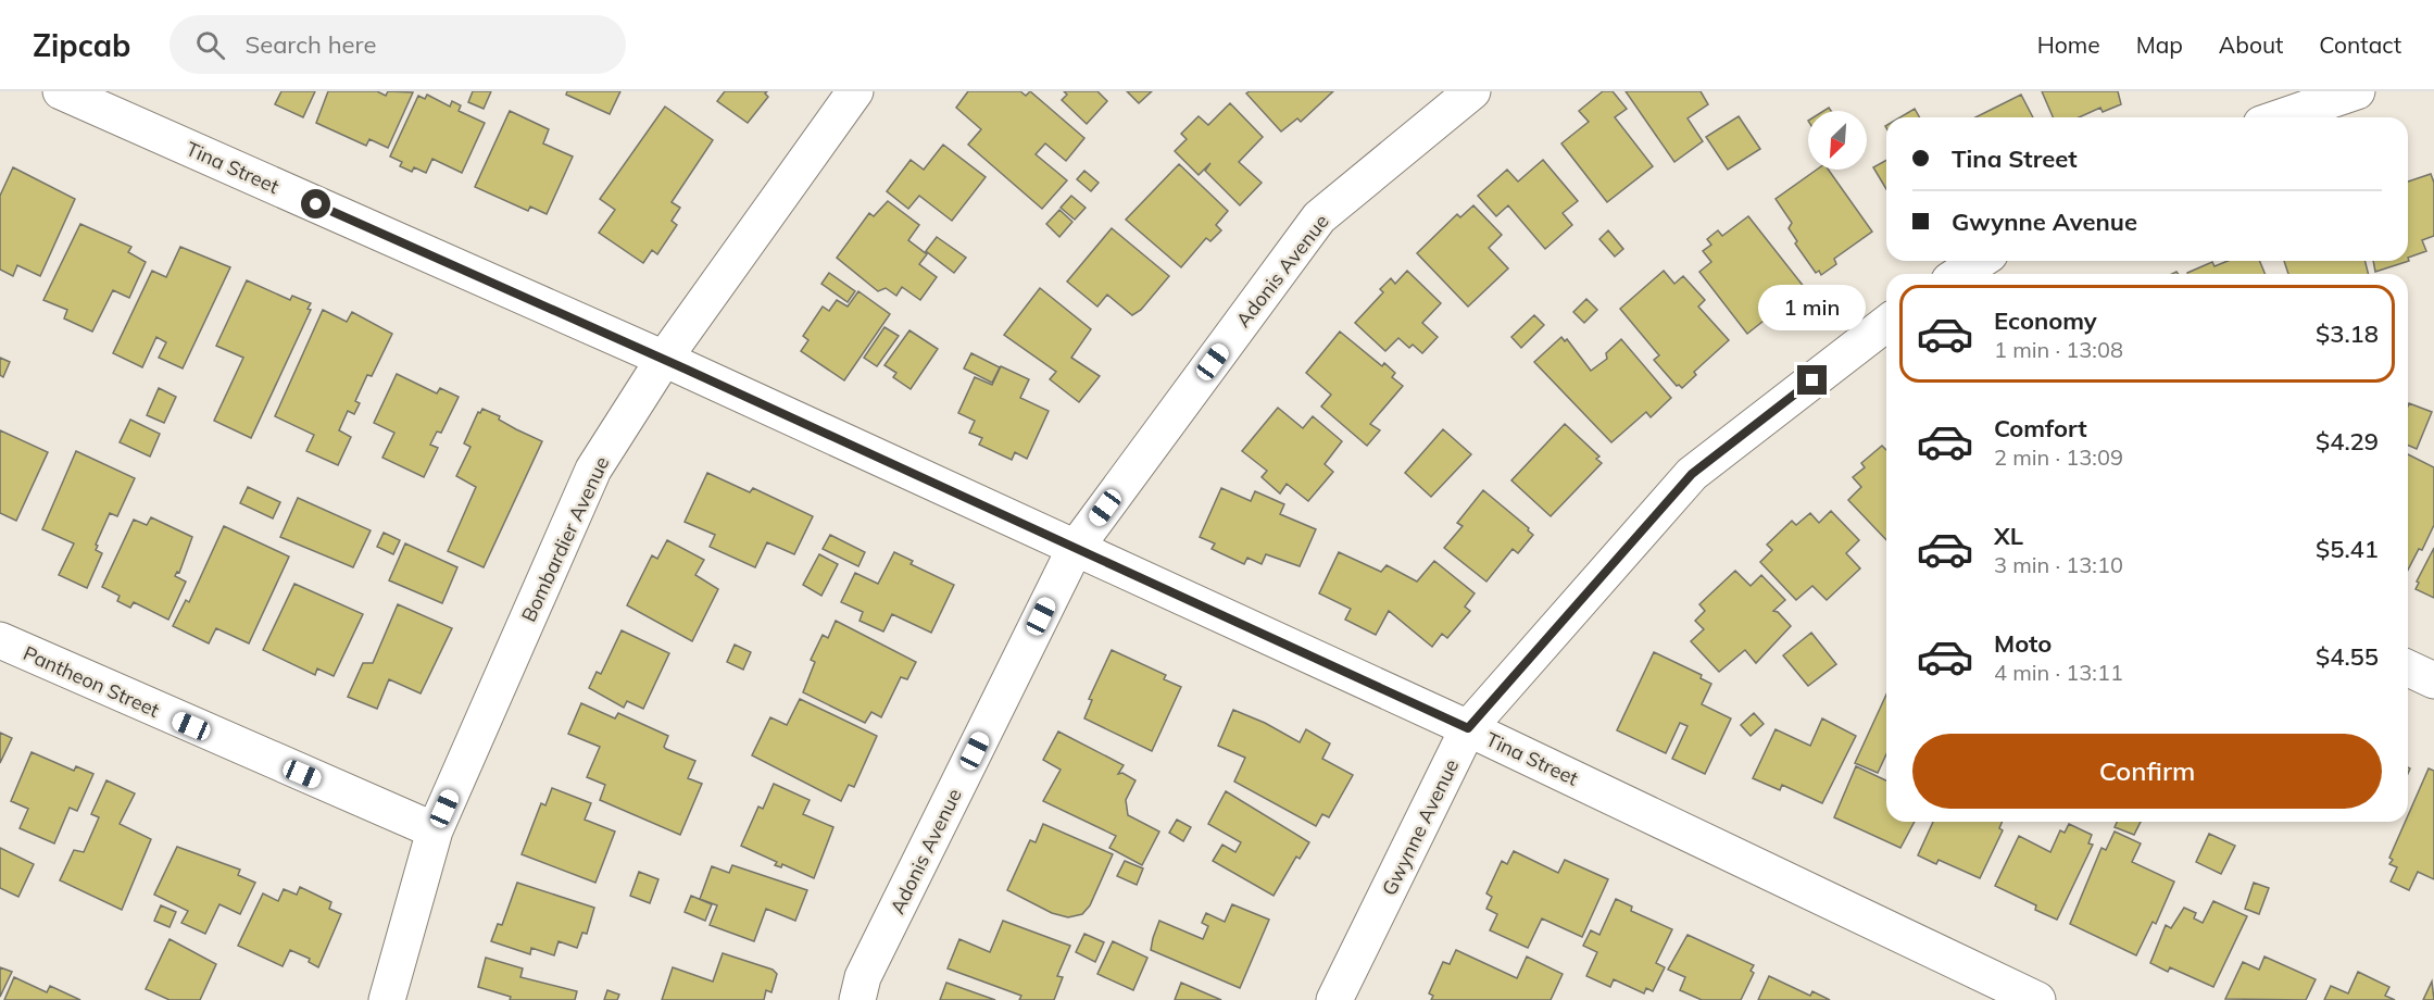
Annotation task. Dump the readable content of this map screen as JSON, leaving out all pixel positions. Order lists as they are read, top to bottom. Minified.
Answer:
{"streets":{"street":["Tina Street","Adonis Avenue","Bombardier Avenue","Pantheon Street","Gwynne Avenue"]},"crossings":[["Tina Street","Adonis Avenue"],["Tina Street","Bombardier Avenue"],["Tina Street","Gwynne Avenue"],["Bombardier Avenue","Pantheon Street"]],"north":"bottom left","page":{"header":"Zipcab","search":"Search here","nav":["Home","Map","About","Contact"],"banner":["Tina Street","Gwynne Avenue"],"bubble":"1 min","list":[{"name":"Economy","note":"1 min · 13:08","value":"$3.18"},{"name":"Comfort","note":"2 min · 13:09","value":"$4.29"},{"name":"XL","note":"3 min · 13:10","value":"$5.41"},{"name":"Moto","note":"4 min · 13:11","value":"$4.55"}],"buttons":"Confirm"}}
